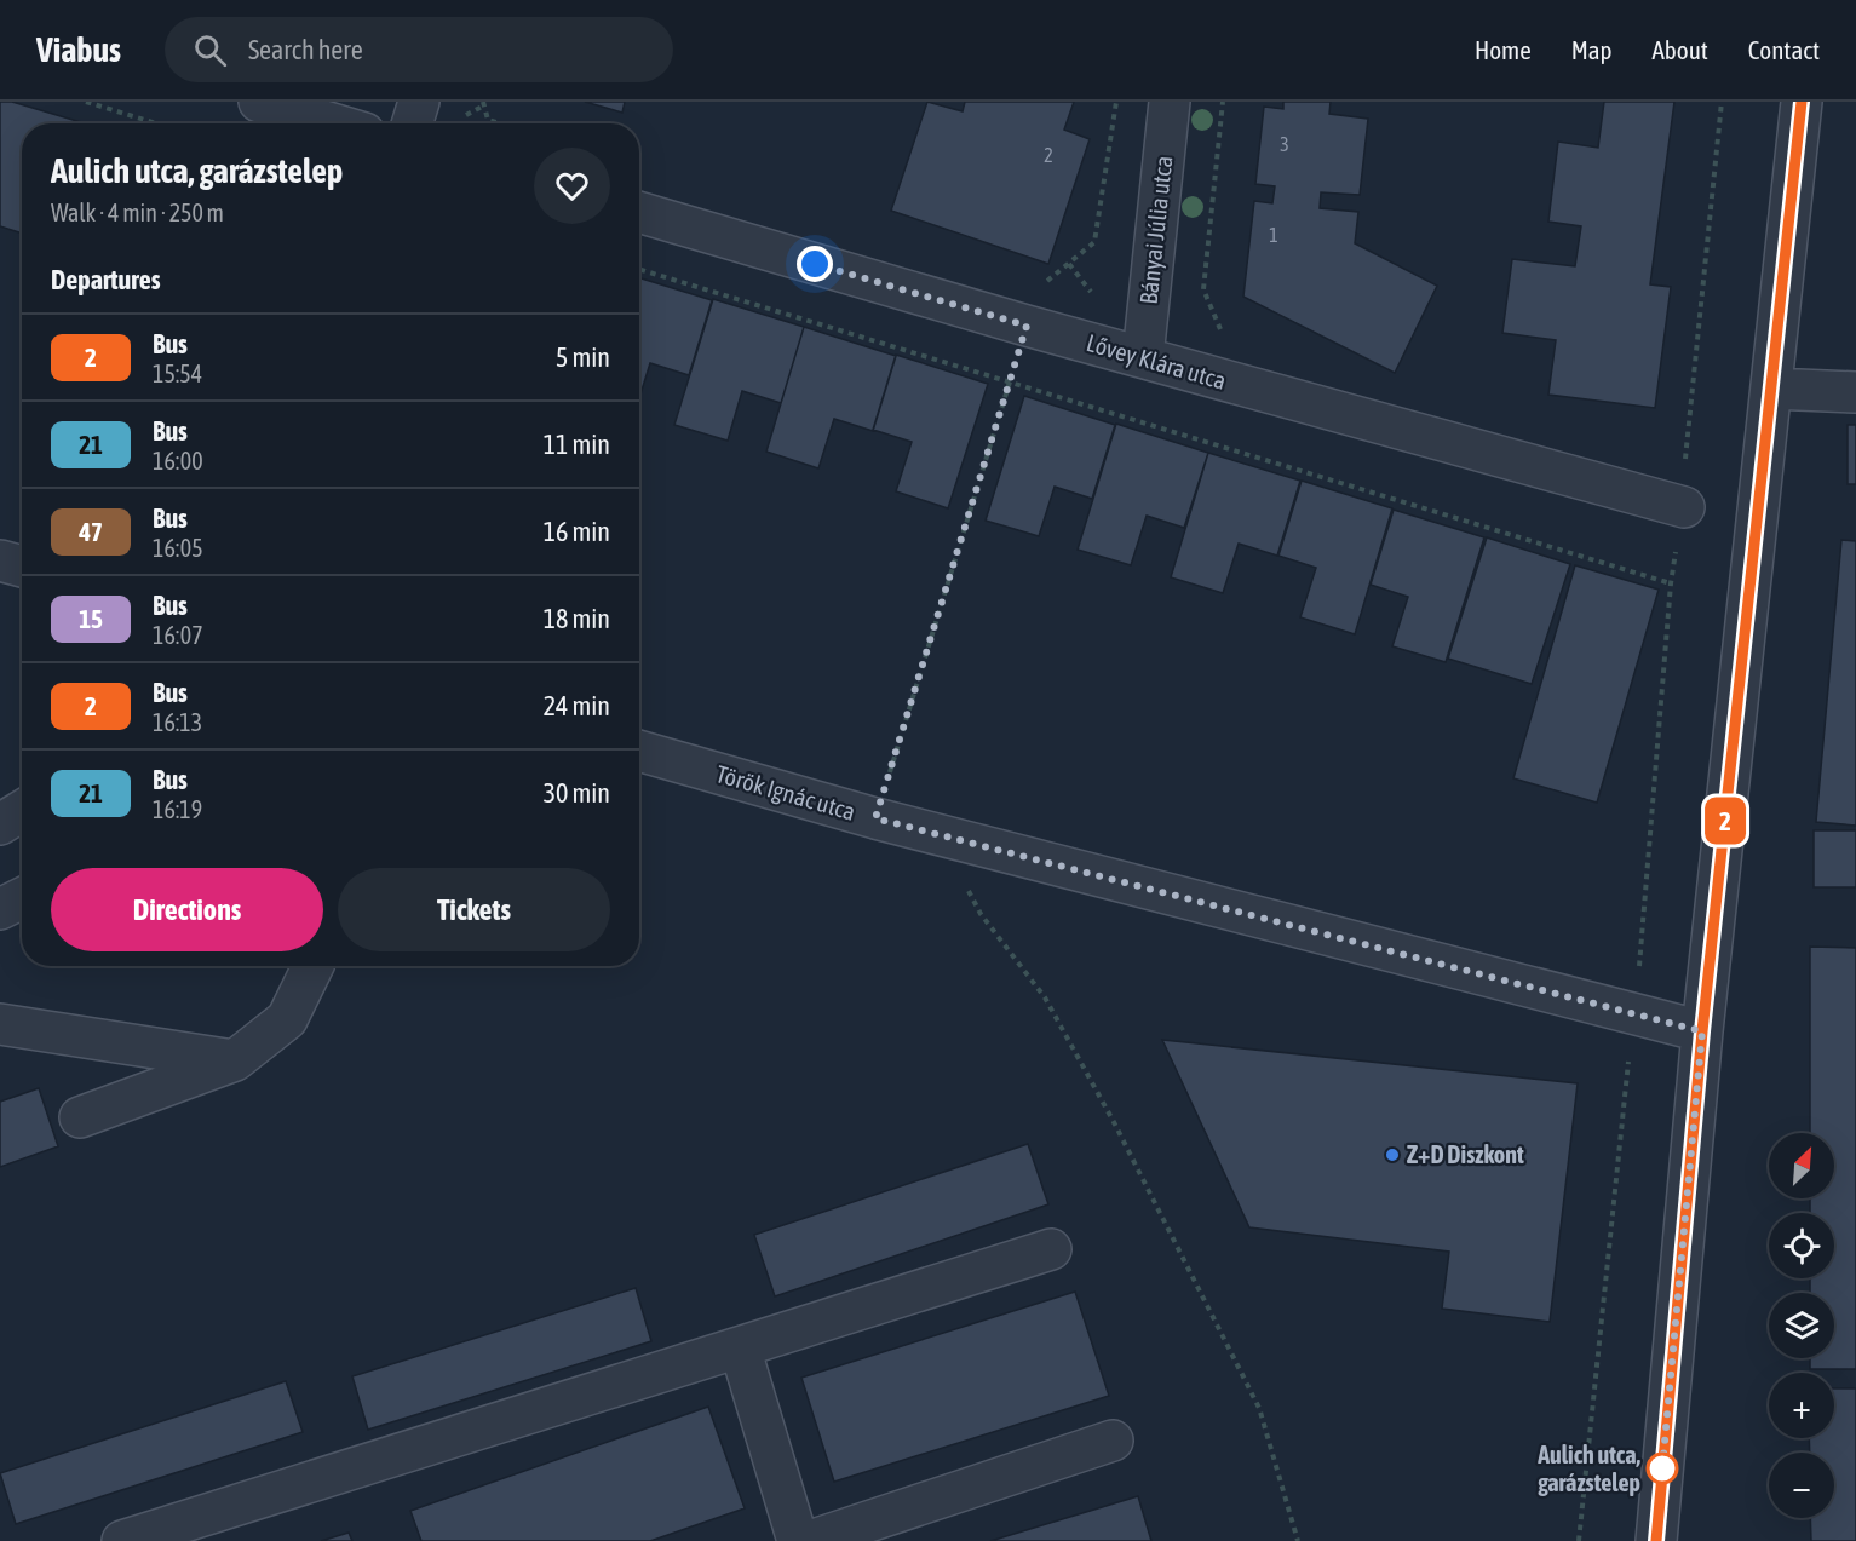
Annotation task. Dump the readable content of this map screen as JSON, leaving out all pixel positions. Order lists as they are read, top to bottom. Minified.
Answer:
{"streets":{"street":["Bányai Júlia utca","Lővey Klára utca","Török Ignác utca"]},"crossings":[["Bányai Júlia utca","Lővey Klára utca"]],"places":["Z+D Diszkont","Aulich utca, garázstelep"],"lines":["bus line 2"],"house_numbers":["3","2","1"],"north":"top right","page":{"header":"Viabus","search":"Search here","nav":["Home","Map","About","Contact"],"on_map":"2","heading":[["Aulich utca, garázstelep","Walk · 4 min · 250 m"],"Departures"],"list":[{"mark":"2","name":"Bus","note":"15:54","value":"5 min"},{"mark":"21","name":"Bus","note":"16:00","value":"11 min"},{"mark":"47","name":"Bus","note":"16:05","value":"16 min"},{"mark":"15","name":"Bus","note":"16:07","value":"18 min"},{"mark":"2","name":"Bus","note":"16:13","value":"24 min"},{"mark":"21","name":"Bus","note":"16:19","value":"30 min"}],"buttons":["Directions","Tickets"],"map_buttons":["+","−"]}}
